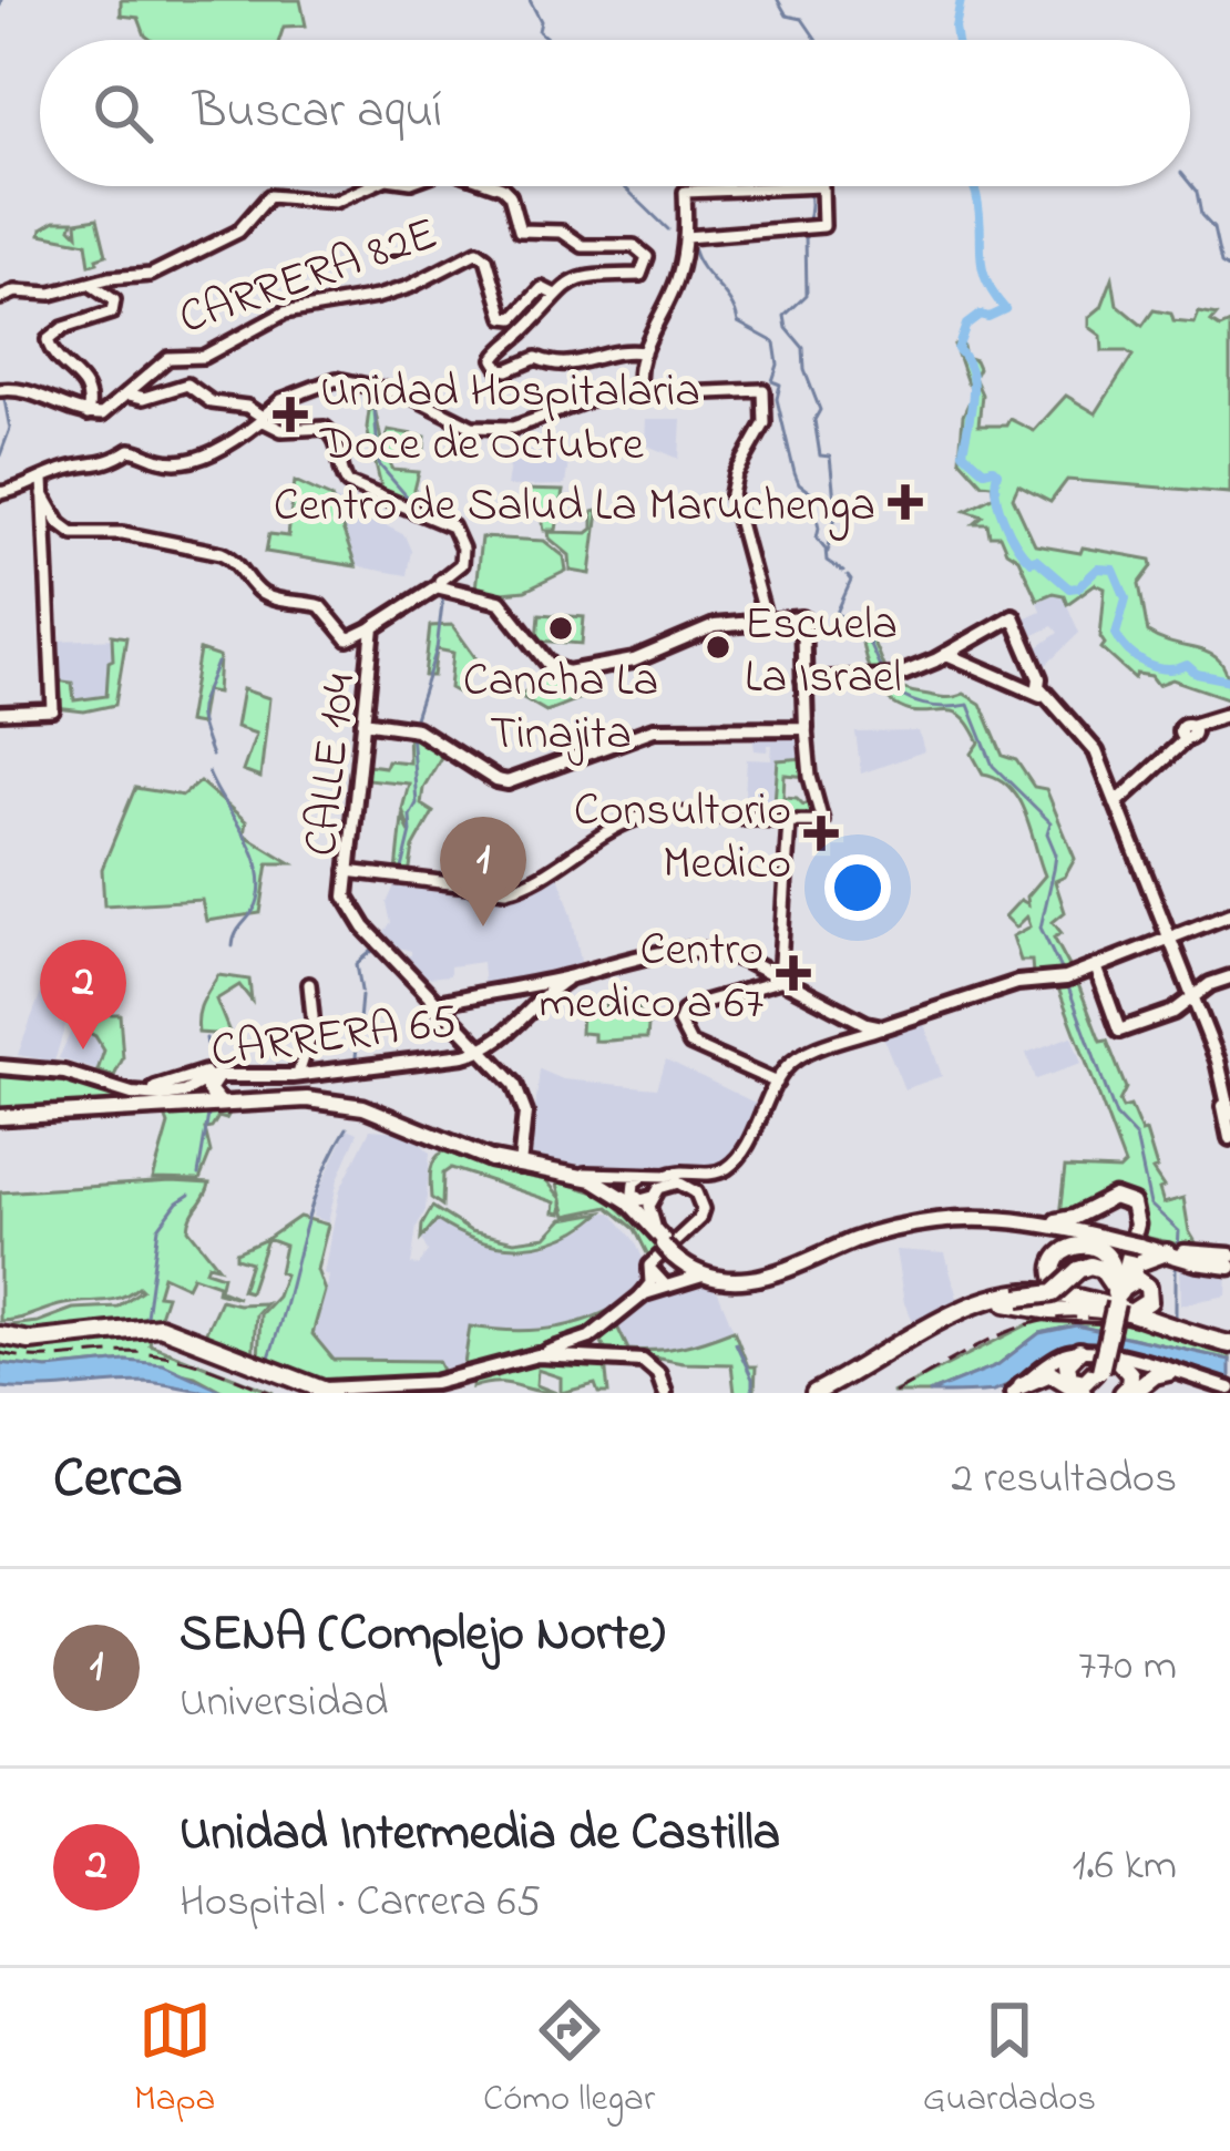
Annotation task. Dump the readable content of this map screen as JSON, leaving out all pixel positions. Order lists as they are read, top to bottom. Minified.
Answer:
{"streets":{"main road":["CALLE 104","CARRERA 65"],"street":["CARRERA 82E"]},"crossings":[["CALLE 104","CARRERA 65"]],"places":{"health":["Unidad Hospitalaria Doce de Octubre","Centro de Salud La Maruchenga","Consultorio Medico","Centro medico a 67"],"other":["Cancha La Tinajita","Escuela La Israel"]},"page":{"search":"Buscar aquí","pins":["1","2"],"heading":["Cerca","2 resultados"],"list":[{"mark":"1","name":"SENA (Complejo Norte)","note":"Universidad","value":"770 m"},{"mark":"2","name":"Unidad Intermedia de Castilla","note":"Hospital · Carrera 65","value":"1.6 km"}],"nav":["Mapa","Cómo llegar","Guardados"]}}
